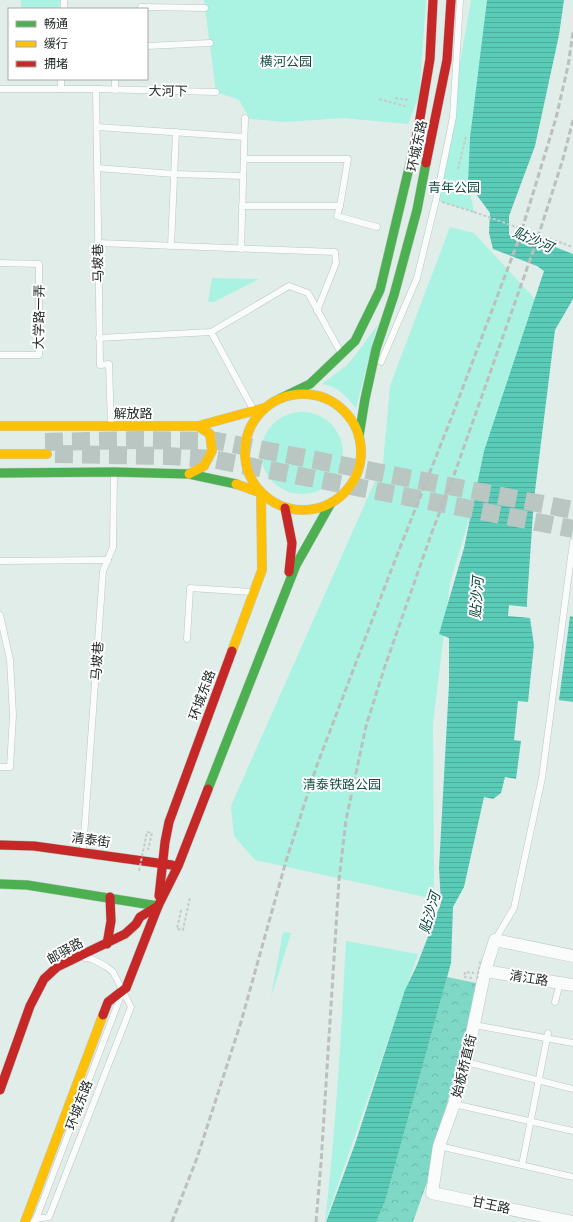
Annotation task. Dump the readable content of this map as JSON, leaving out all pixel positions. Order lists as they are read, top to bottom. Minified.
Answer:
{"streets":{"main road":["环城东路","解放路","清泰街","邮驿路"],"street":["清江路","始板桥直街","甘王路"],"lane":["大河下","马坡巷","大学路一弄"]},"crossings":[["大河下","马坡巷"],["环城东路","解放路"],["环城东路","清泰街"],["环城东路","邮驿路"],["马坡巷","解放路"],["马坡巷","清泰街"],["清江路","始板桥直街"],["始板桥直街","甘王路"]],"water":["贴沙河"],"parks":["横河公园","青年公园","清泰铁路公园"],"legend":["畅通","缓行","拥堵"]}
